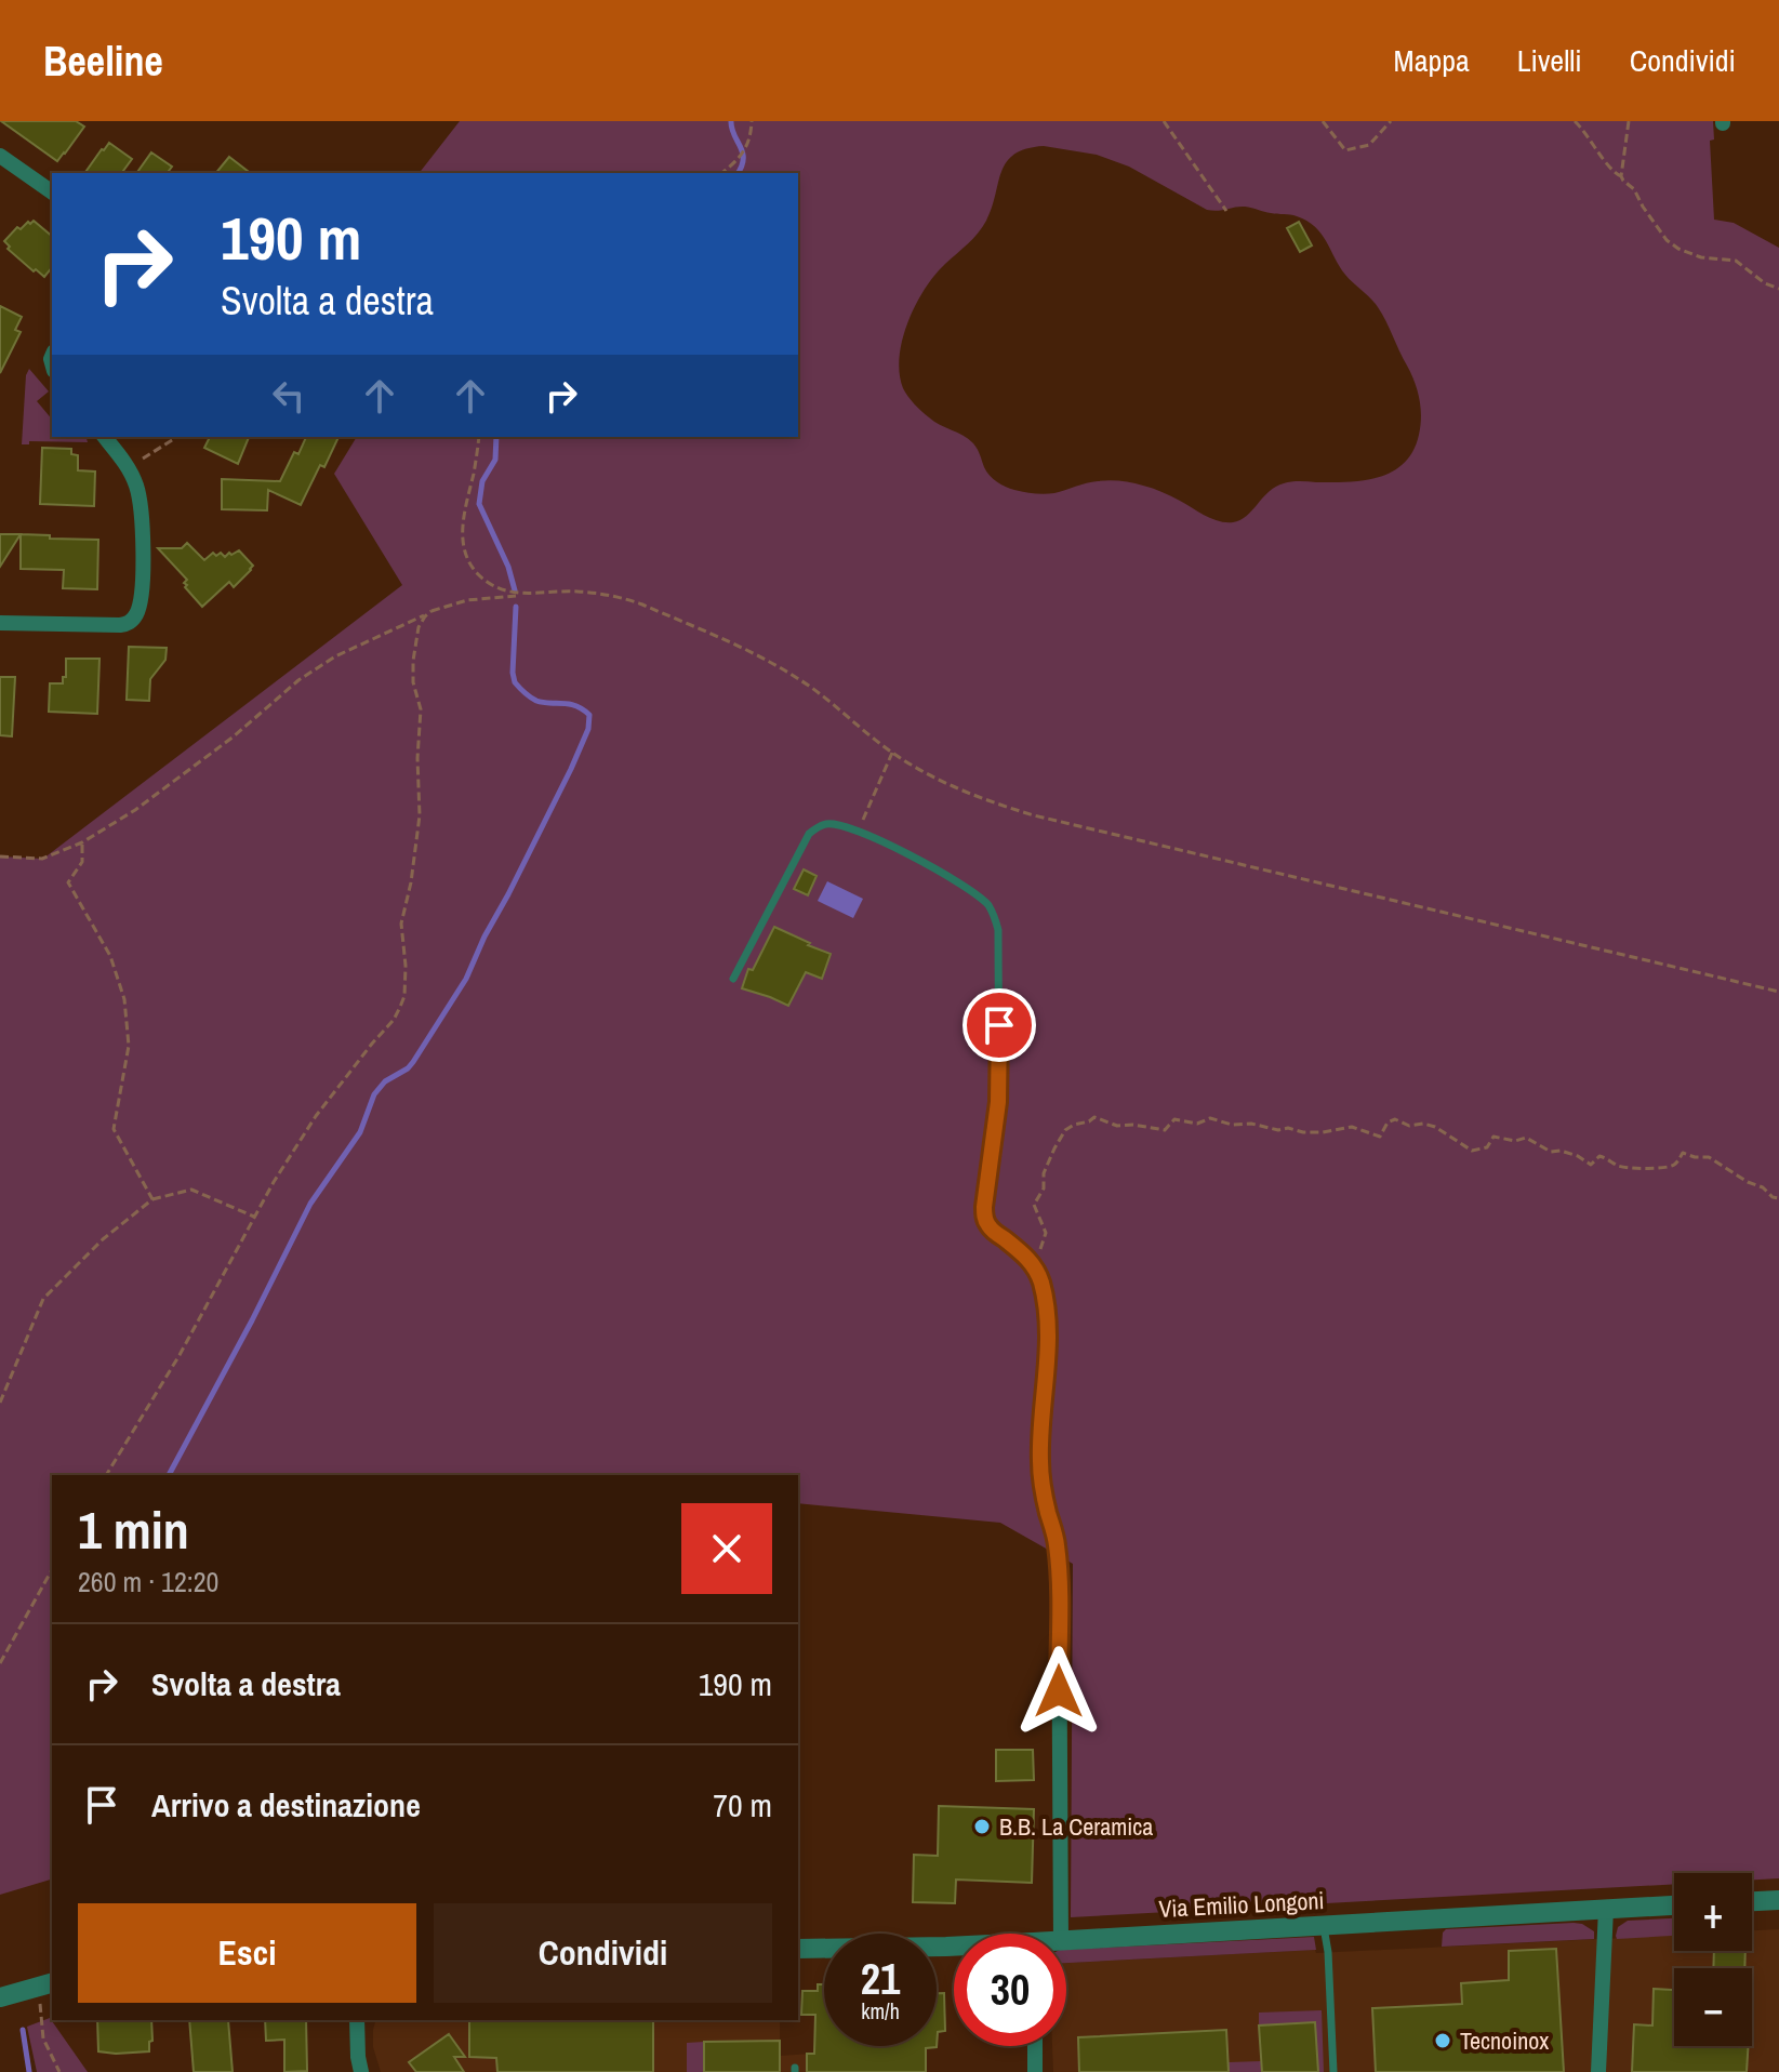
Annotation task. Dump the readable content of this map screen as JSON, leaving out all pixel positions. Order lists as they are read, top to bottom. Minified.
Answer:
{"streets":{"street":["Via Emilio Longoni"]},"places":["B.B. La Ceramica","Tecnoinox"],"page":{"header":"Beeline","nav":["Mappa","Livelli","Condividi"],"turn":["190 m","Svolta a destra"],"heading":["1 min","260 m · 12:20"],"list":[{"name":"Svolta a destra","value":"190 m"},{"name":"Arrivo a destinazione","value":"70 m"}],"map_buttons":["+","−"],"buttons":["Esci","Condividi"],"speed":"21 km/h","limit":"30"}}
